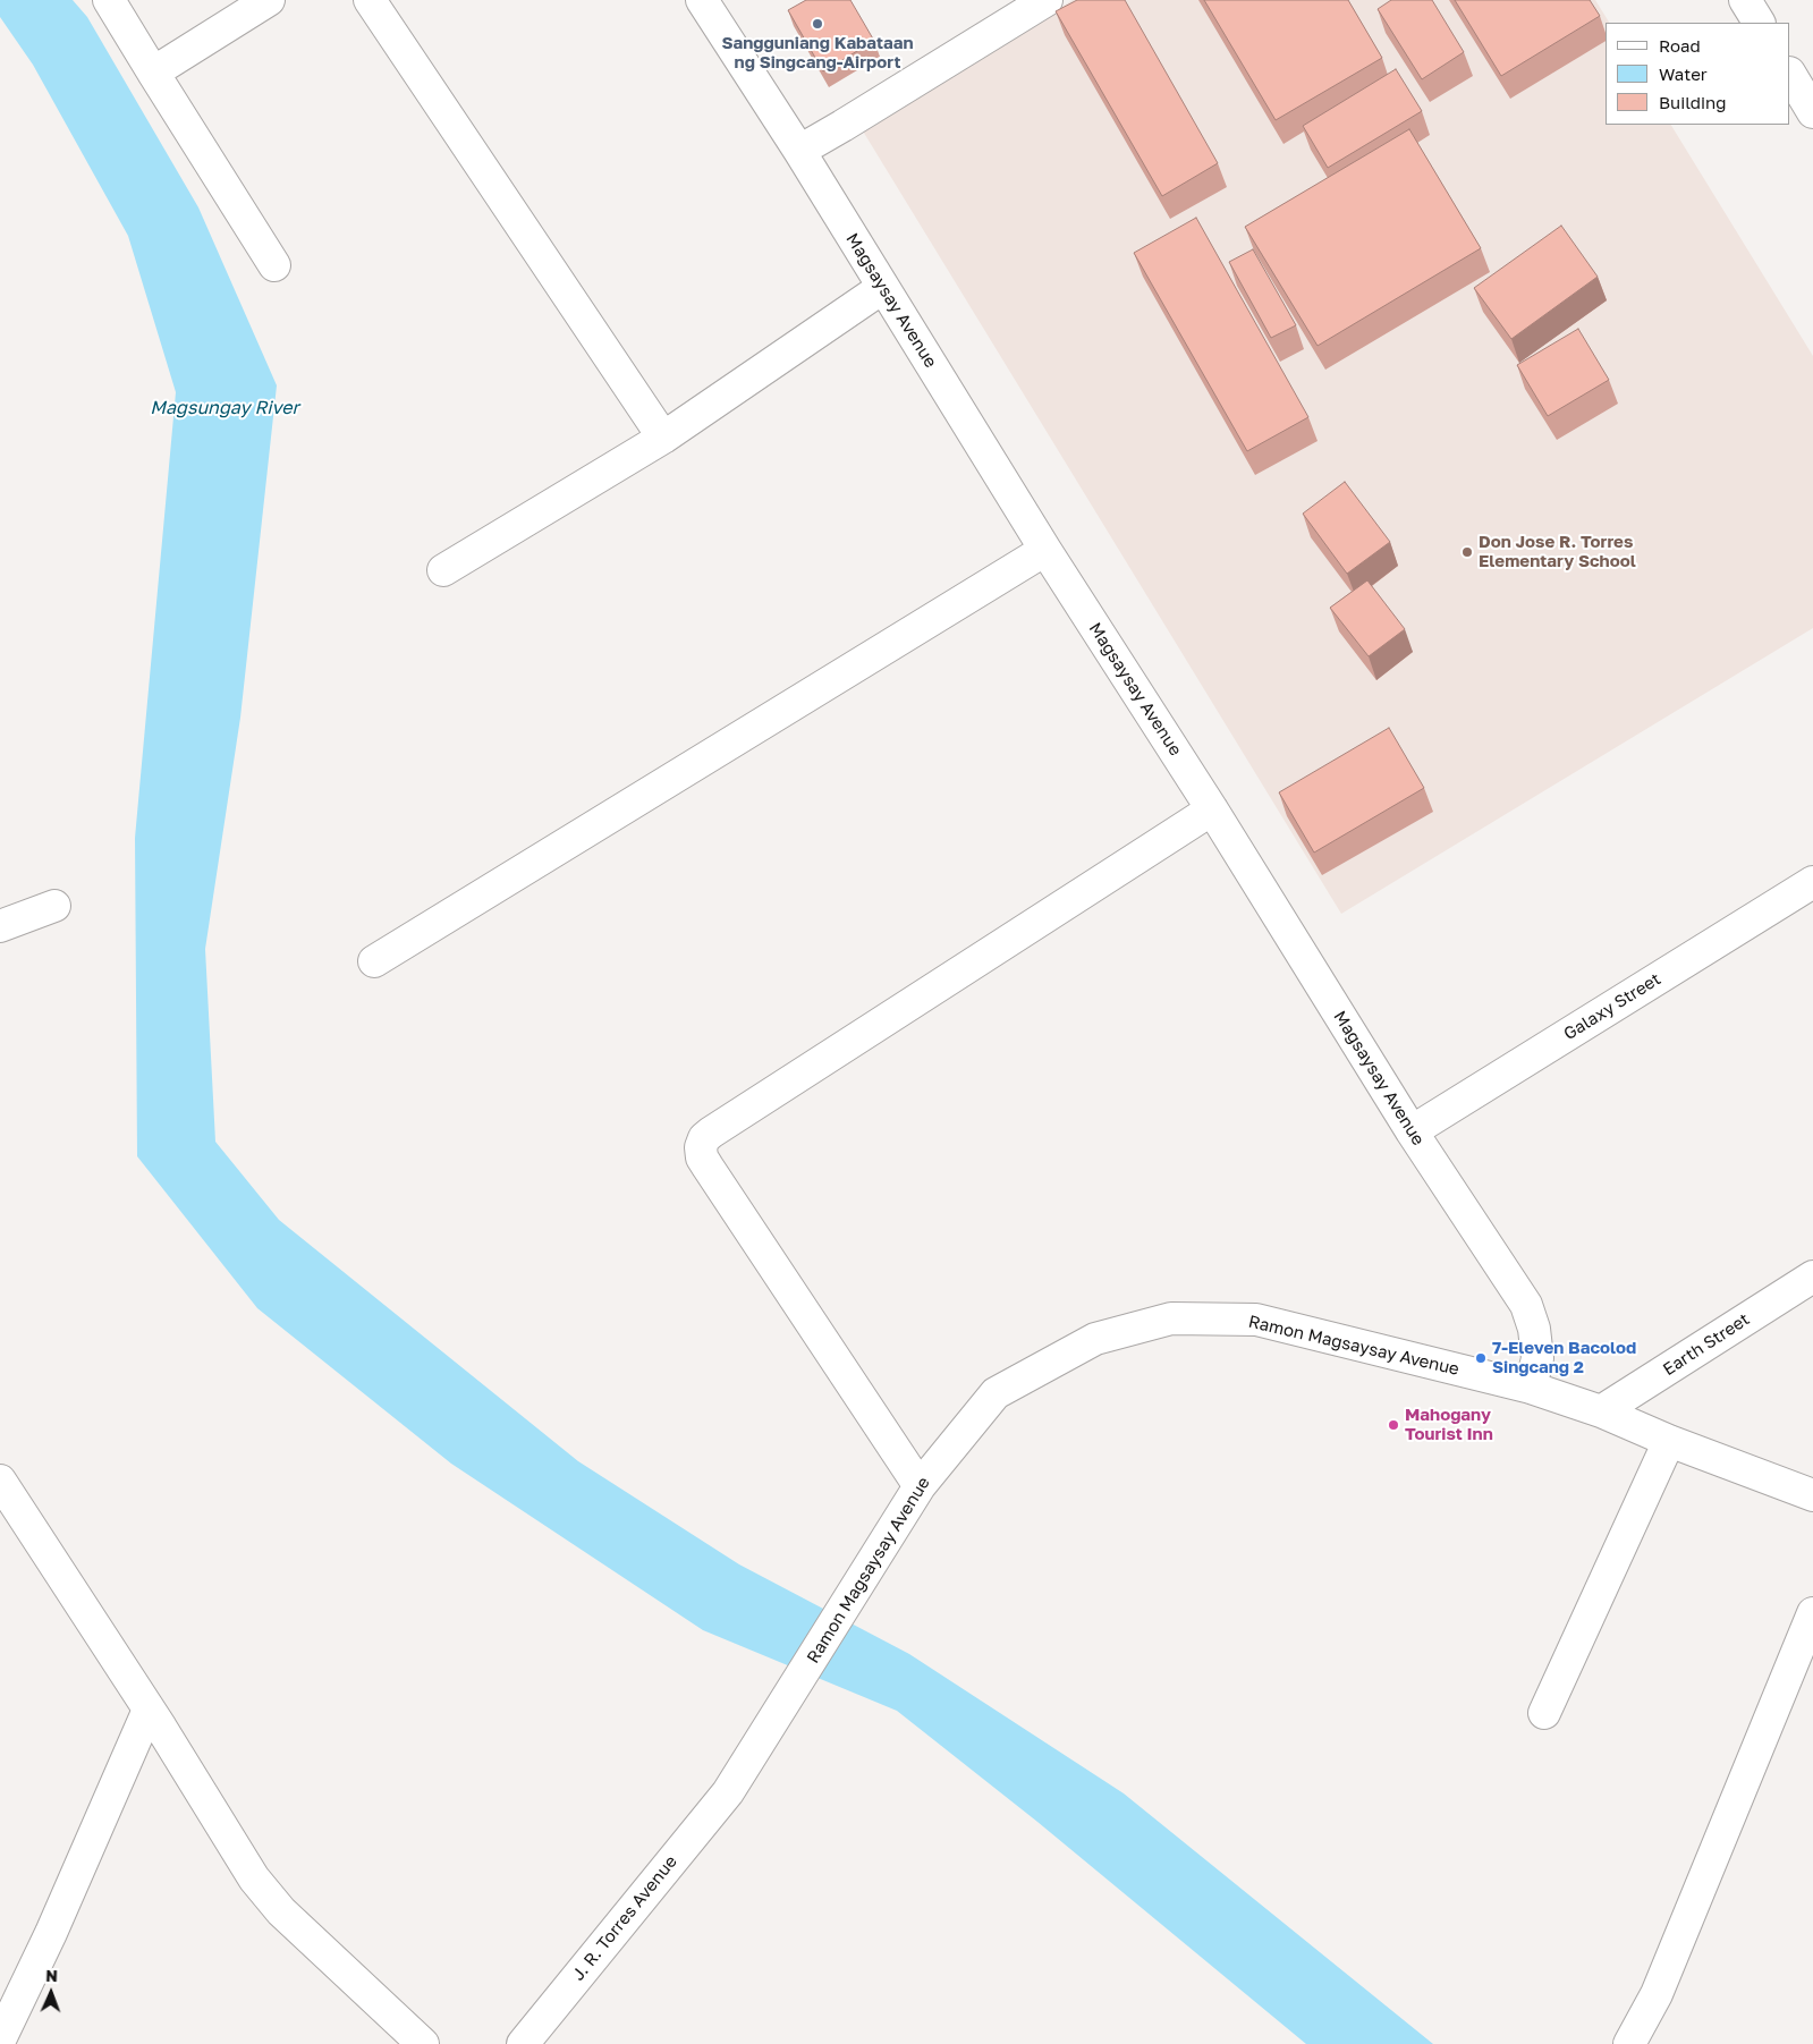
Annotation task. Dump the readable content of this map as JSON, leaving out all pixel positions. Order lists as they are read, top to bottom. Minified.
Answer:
{"streets":{"street":["Magsaysay Avenue","Galaxy Street","Earth Street","Ramon Magsaysay Avenue","J. R. Torres Avenue"]},"crossings":[["Magsaysay Avenue","Galaxy Street"],["Magsaysay Avenue","Ramon Magsaysay Avenue"],["Earth Street","Ramon Magsaysay Avenue"],["Ramon Magsaysay Avenue","J. R. Torres Avenue"]],"water":["Magsungay River"],"places":["Sangguniang Kabataan ng Singcang-Airport","Don Jose R. Torres Elementary School","7-Eleven Bacolod Singcang 2","Mahogany Tourist Inn"],"legend":["Road","Water","Building"],"north":"top"}
